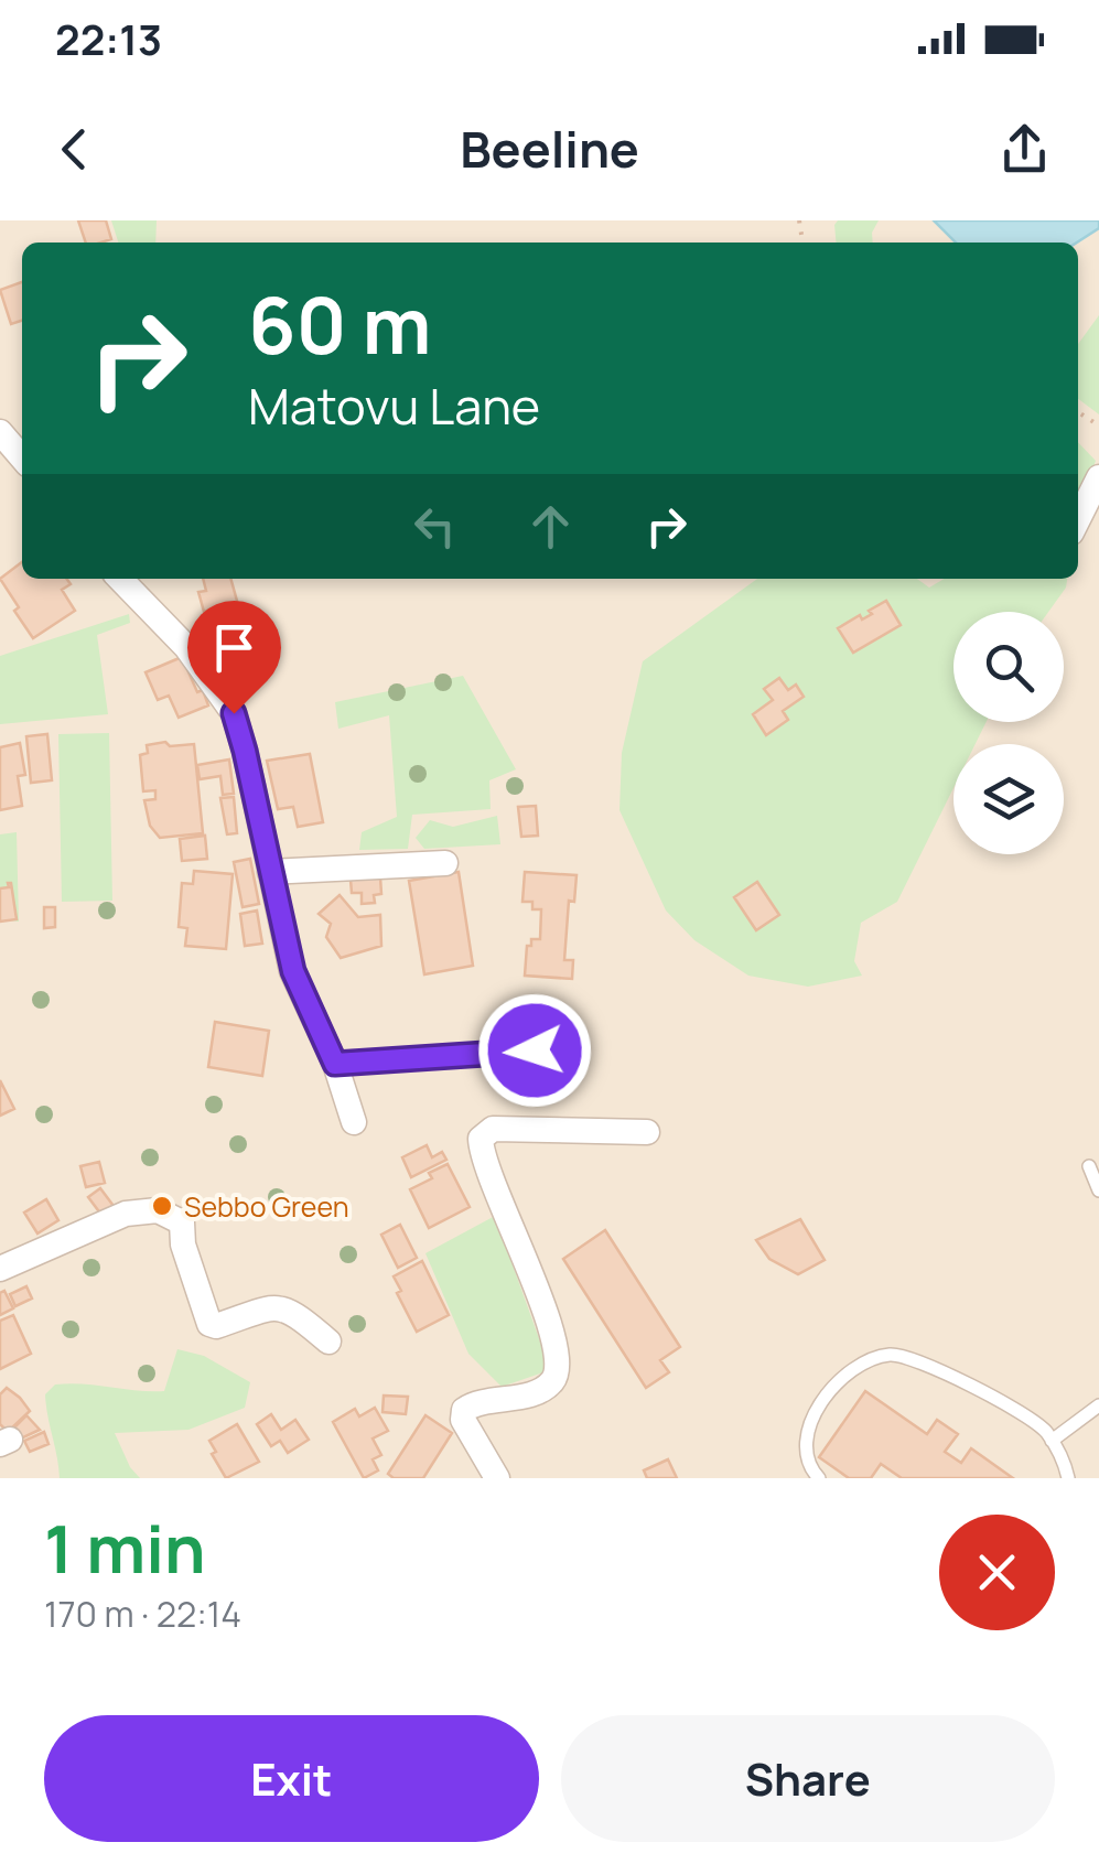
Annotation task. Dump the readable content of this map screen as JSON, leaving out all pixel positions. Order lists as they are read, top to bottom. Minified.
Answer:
{"places":["Sebbo Green"],"page":{"status":"22:13","header":"Beeline","turn":["60 m","Matovu Lane"],"heading":["1 min","170 m · 22:14"],"buttons":["Exit","Share"]}}
